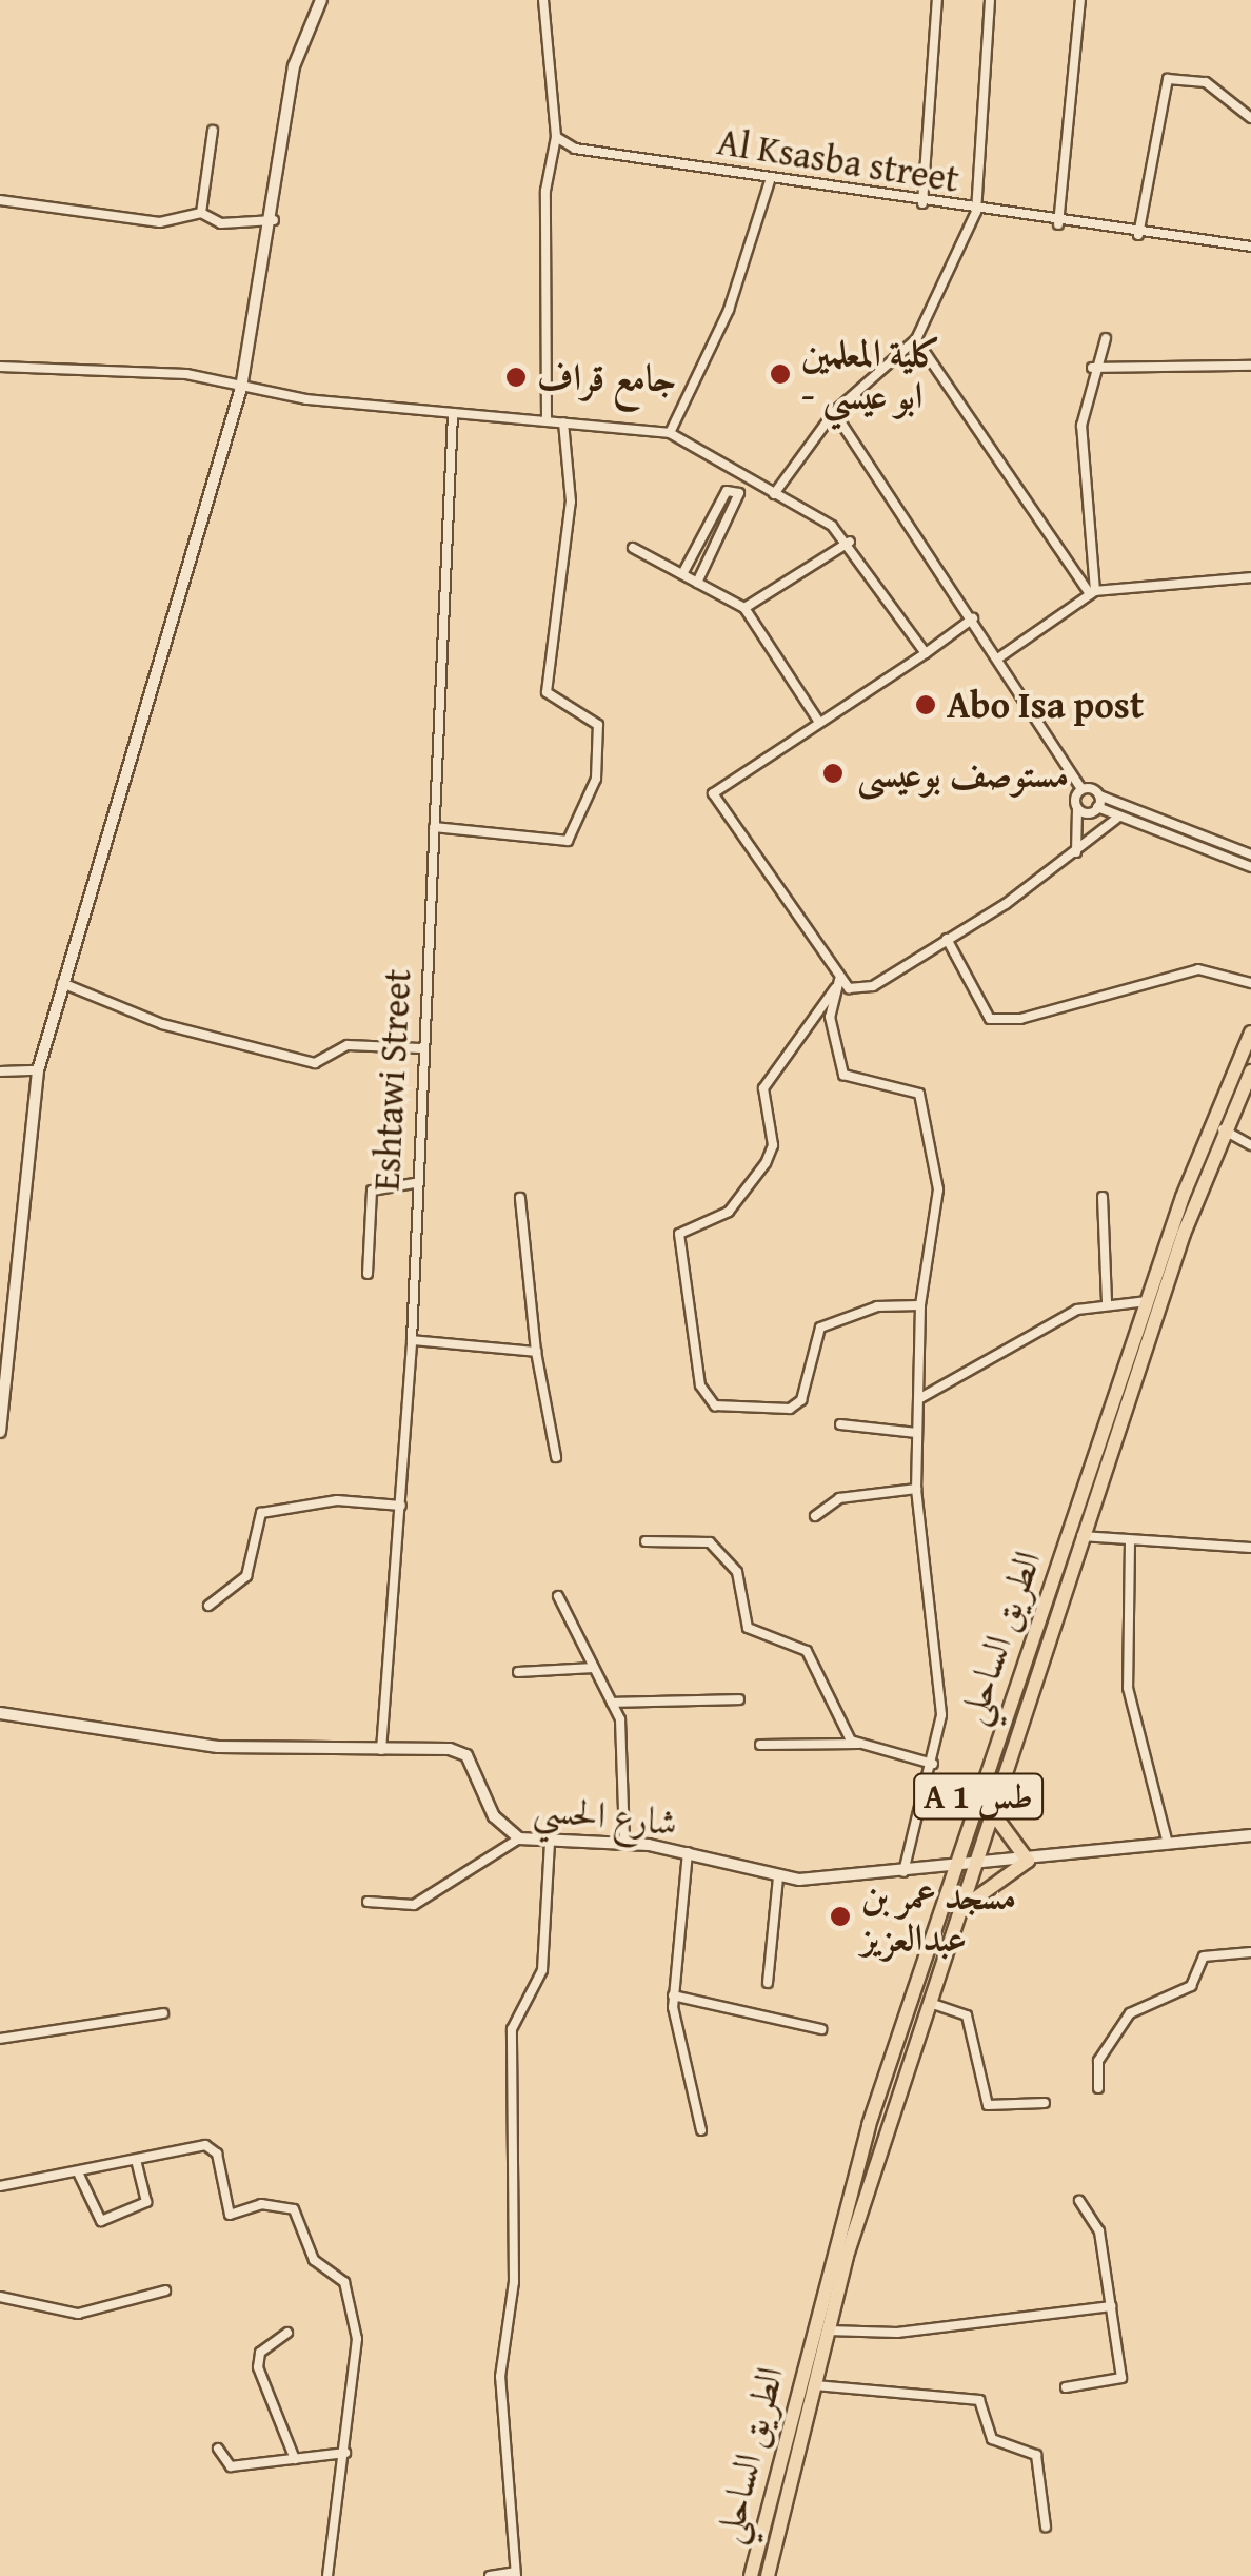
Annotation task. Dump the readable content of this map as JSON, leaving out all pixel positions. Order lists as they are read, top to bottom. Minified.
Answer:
{"streets":{"highway":["الطريق الساحلي","A 1 طس"],"street":["Al Ksasba street","Eshtawi Street","شارع الحسي"]},"crossings":[["Eshtawi Street","شارع الحسي"],["الطريق الساحلي","شارع الحسي"]],"places":["كلية المعلمين - ابو عيسي","جامع قراف","Abo Isa post","مستوصف بوعيسى","مسجد عمر بن عبدالعزيز"]}
